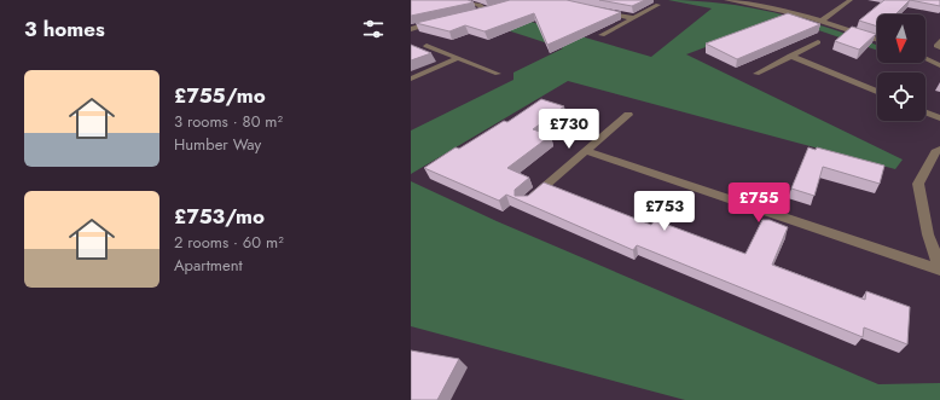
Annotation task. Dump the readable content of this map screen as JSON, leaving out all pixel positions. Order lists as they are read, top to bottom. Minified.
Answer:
{"north":"bottom","page":{"heading":"3 homes","list":[{"name":"£755/mo","note":"3 rooms · 80 m² · Humber Way"},{"name":"£753/mo","note":"2 rooms · 60 m² · Apartment"}],"price":["£730","£755","£753"]}}
